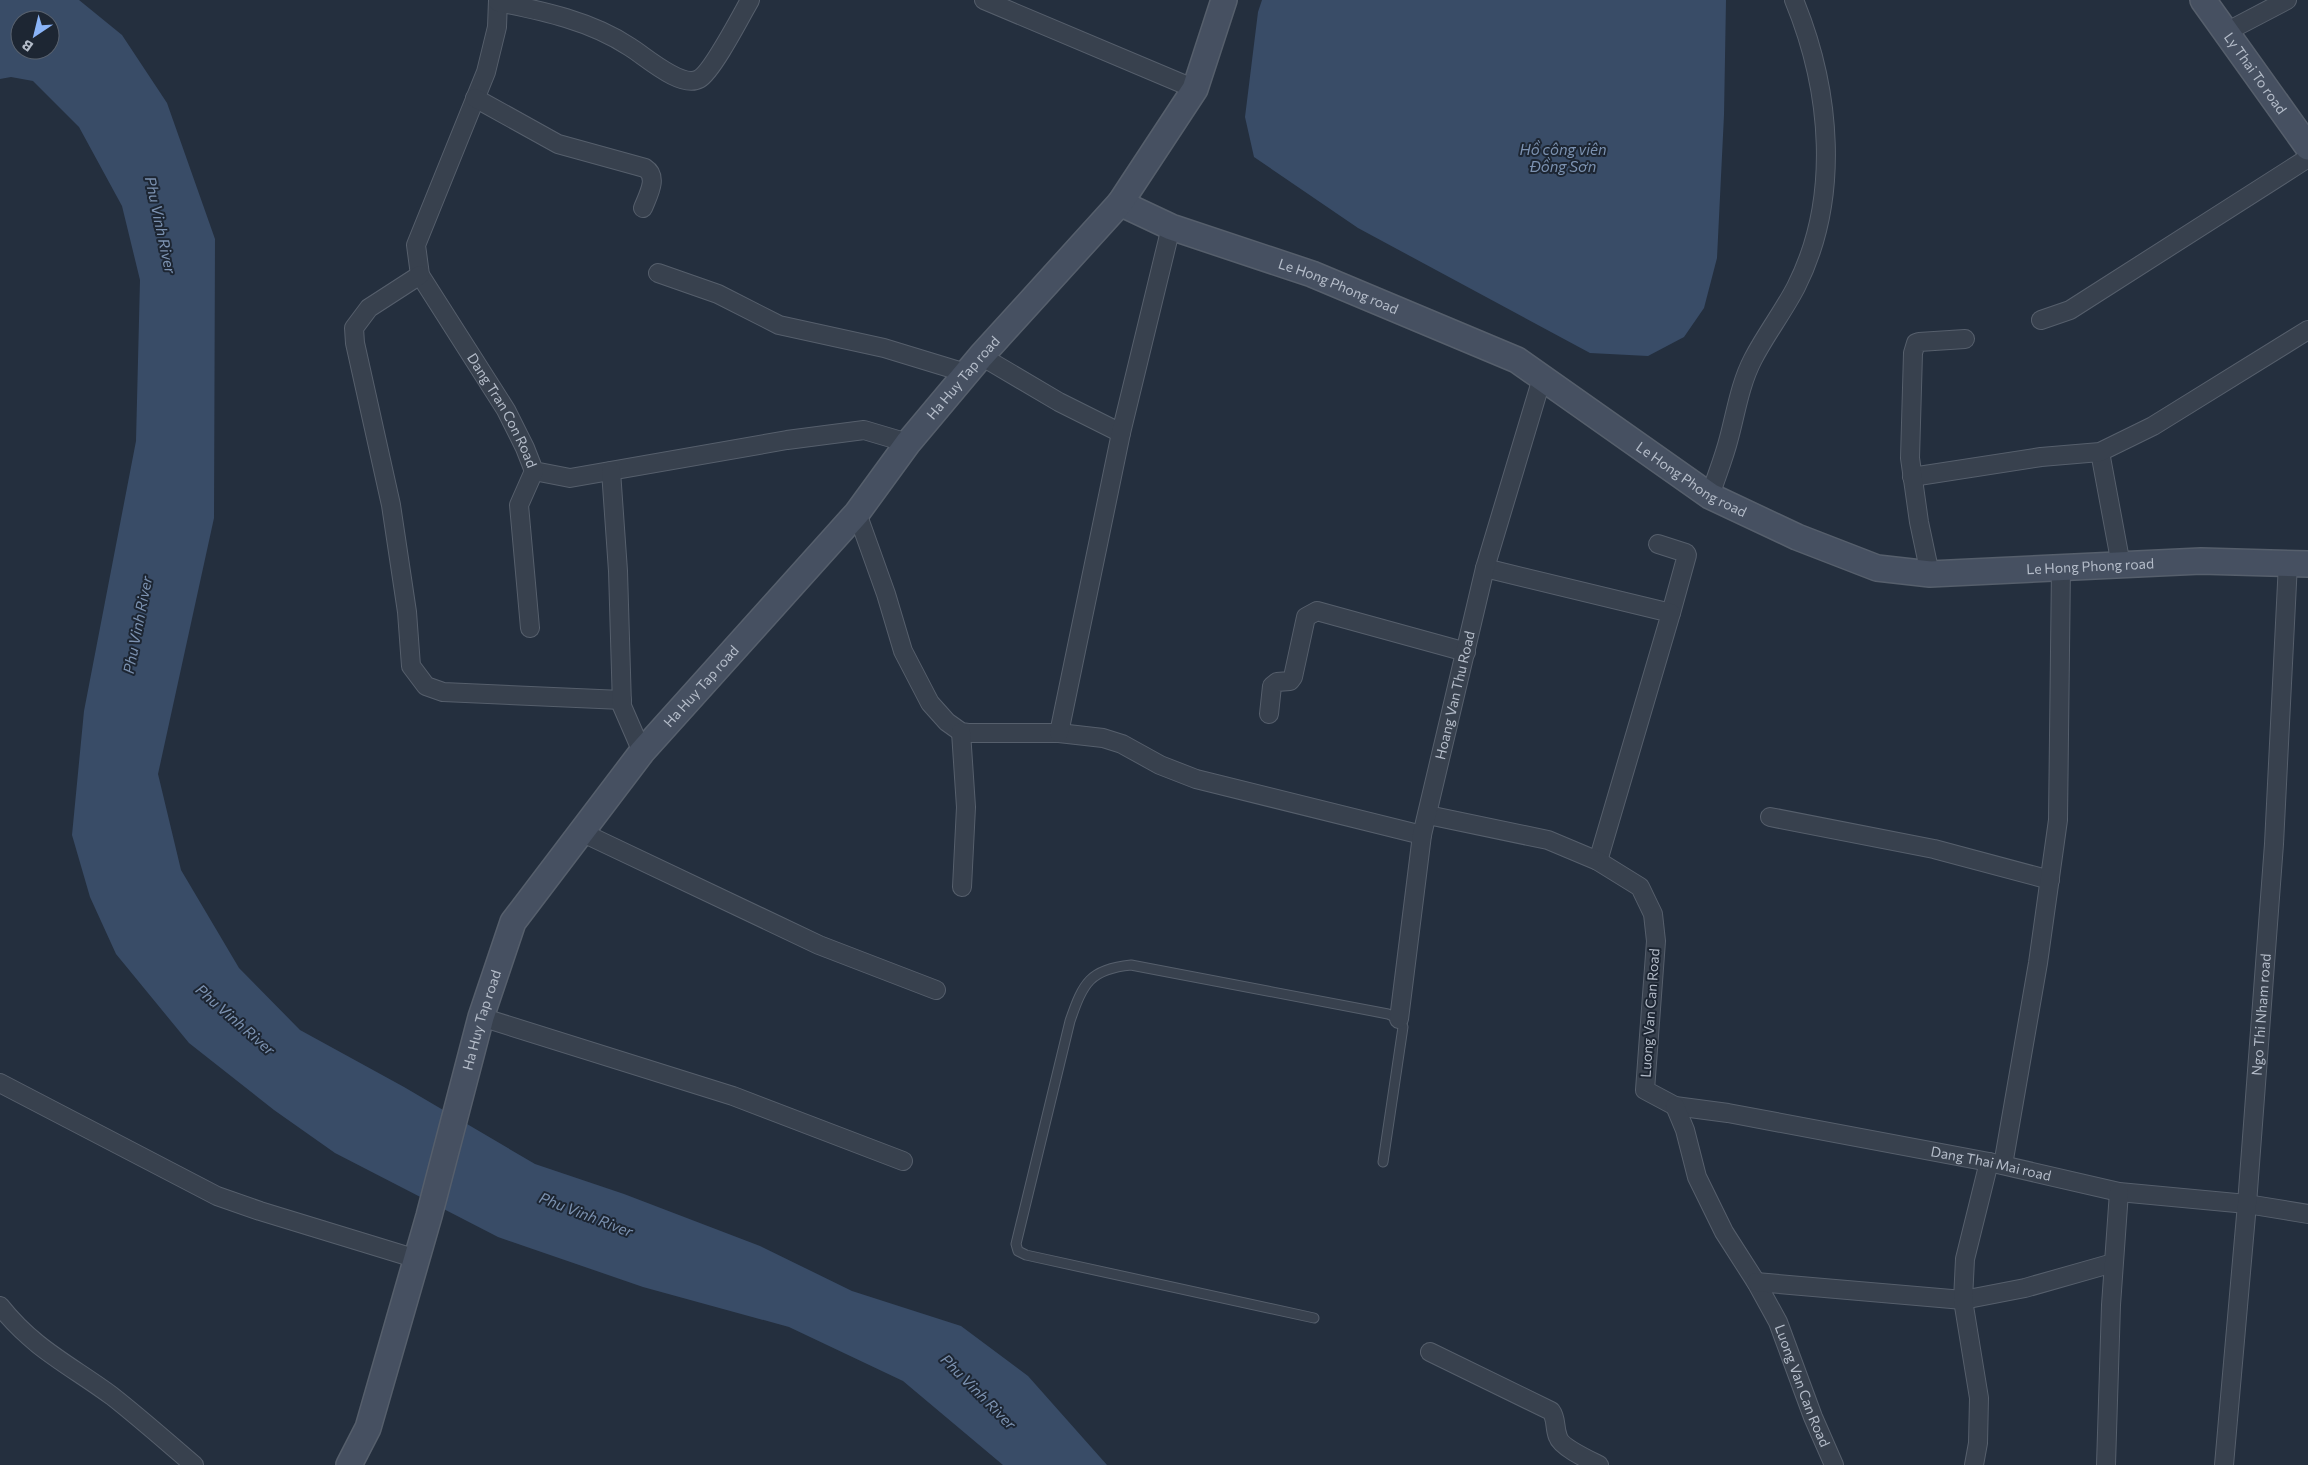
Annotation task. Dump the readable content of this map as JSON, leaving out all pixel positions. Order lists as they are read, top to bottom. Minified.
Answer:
{"streets":{"main road":["Ly Thai To road","Le Hong Phong road","Ha Huy Tap road"],"street":["Dang Tran Con Road","Hoang Van Thu Road","Luong Van Can Road","Ngo Thi Nham road","Dang Thai Mai road"]},"crossings":[["Le Hong Phong road","Ha Huy Tap road"],["Le Hong Phong road","Hoang Van Thu Road"],["Le Hong Phong road","Ngo Thi Nham road"],["Ha Huy Tap road","Dang Tran Con Road"],["Hoang Van Thu Road","Luong Van Can Road"],["Luong Van Can Road","Dang Thai Mai road"],["Ngo Thi Nham road","Dang Thai Mai road"]],"water":["Hồ công viên Đồng Sơn","Phu Vinh River"],"north":"bottom left"}
